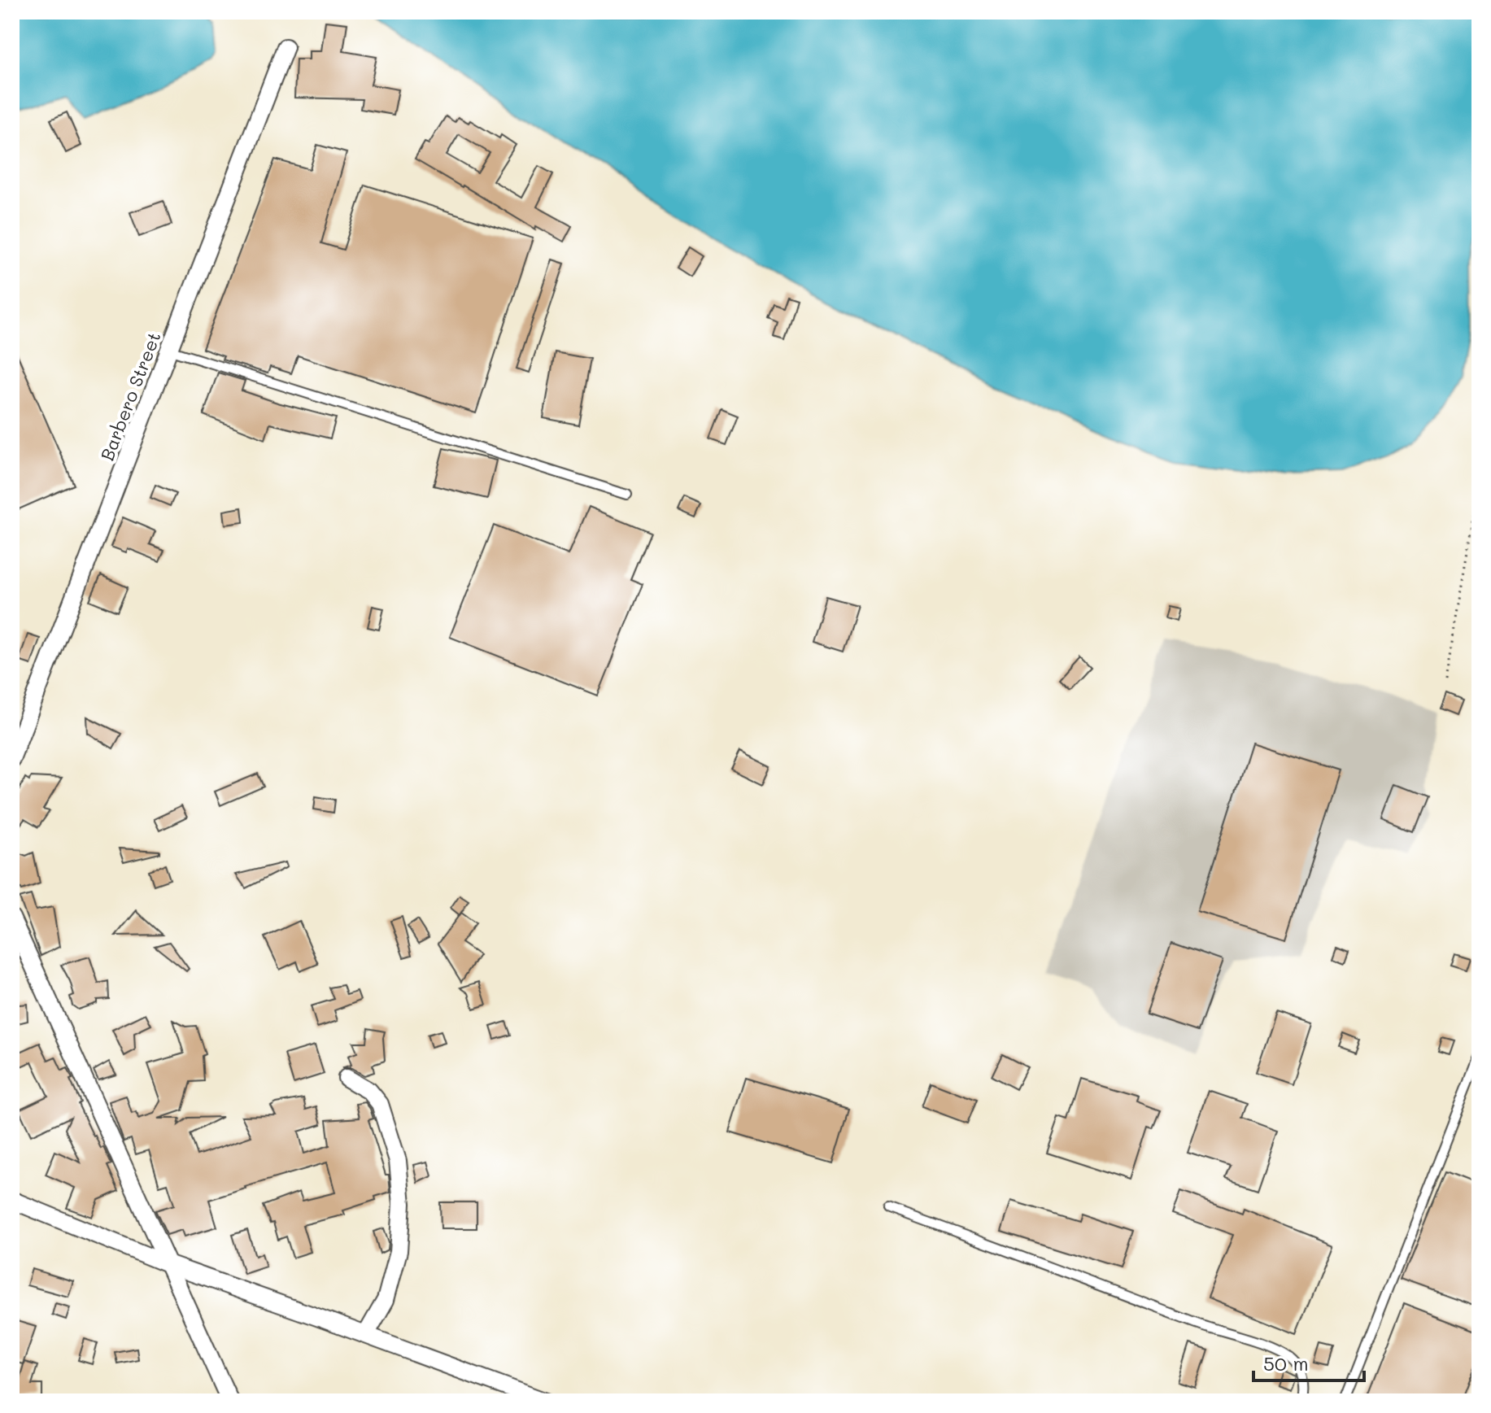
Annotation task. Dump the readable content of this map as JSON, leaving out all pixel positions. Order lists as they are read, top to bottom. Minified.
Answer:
{"streets":{"street":["Barbero Street"]},"scale_bar":"50 m"}
